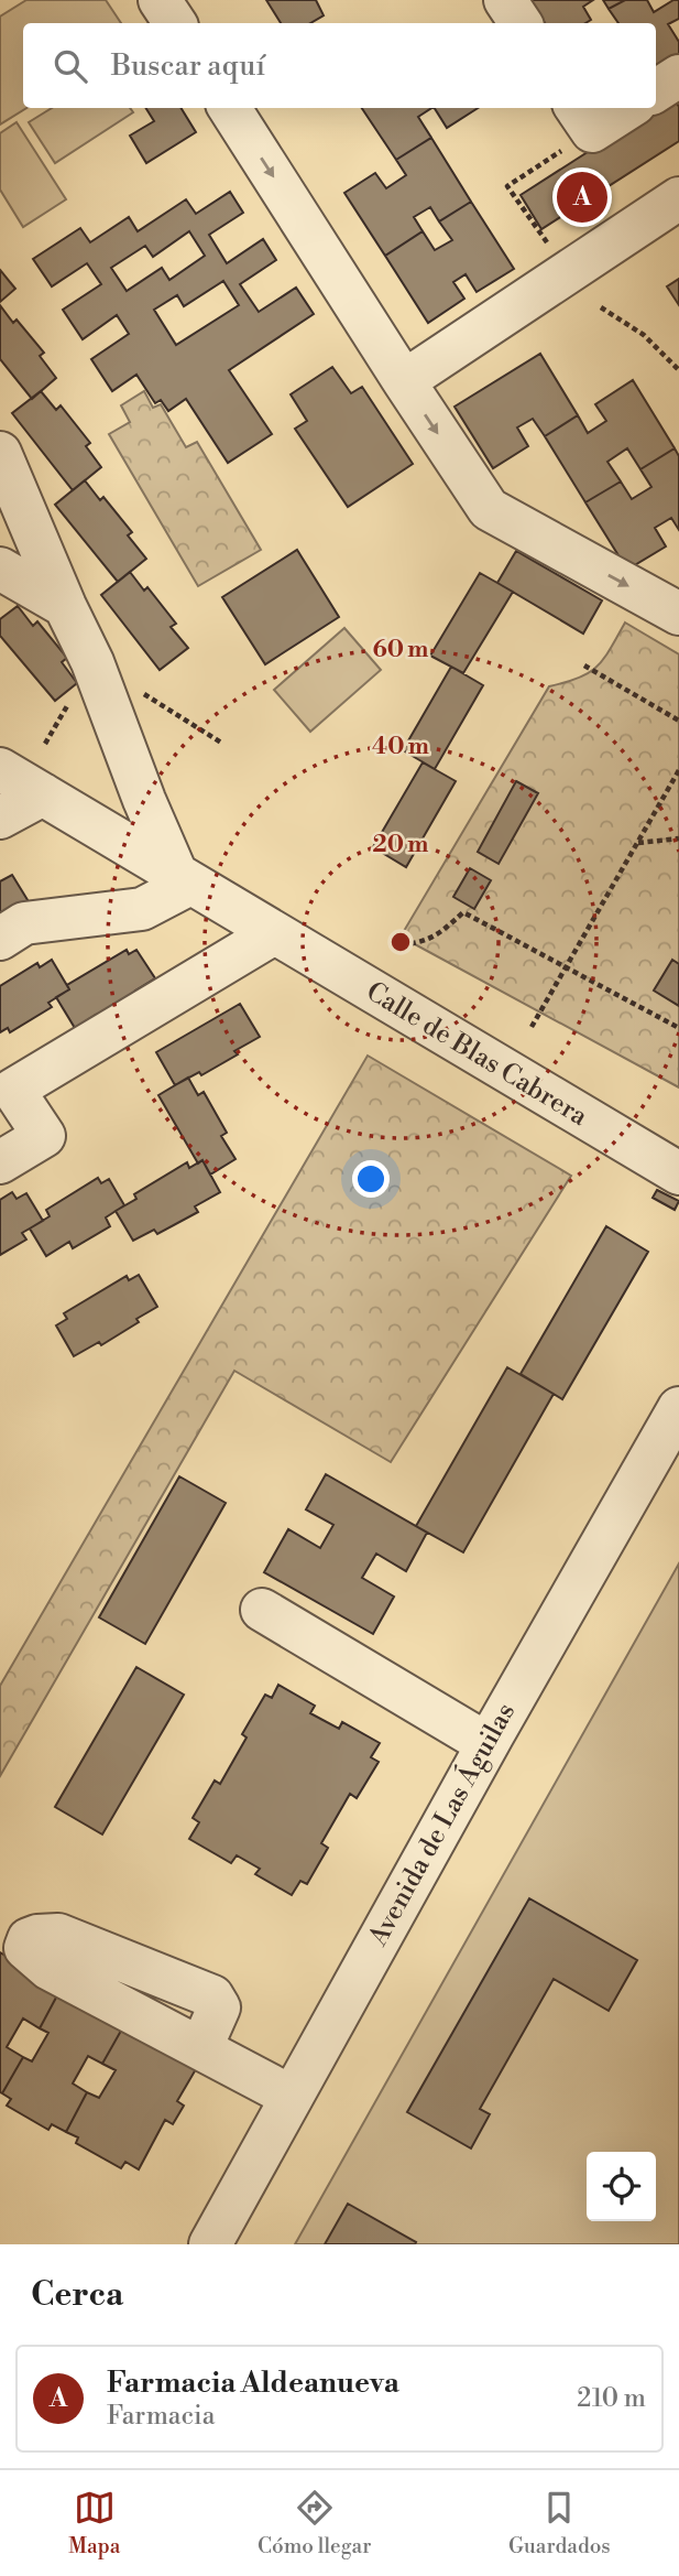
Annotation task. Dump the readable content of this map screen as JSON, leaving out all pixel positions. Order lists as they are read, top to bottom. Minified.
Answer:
{"streets":{"street":["Calle de Blas Cabrera","Avenida de Las Águilas"]},"page":{"search":"Buscar aquí","pins":"A","heading":"Cerca","list":[{"mark":"A","name":"Farmacia Aldeanueva","note":"Farmacia","value":"210 m"}],"nav":["Mapa","Cómo llegar","Guardados"]},"rings":["60 m","40 m","20 m"]}
